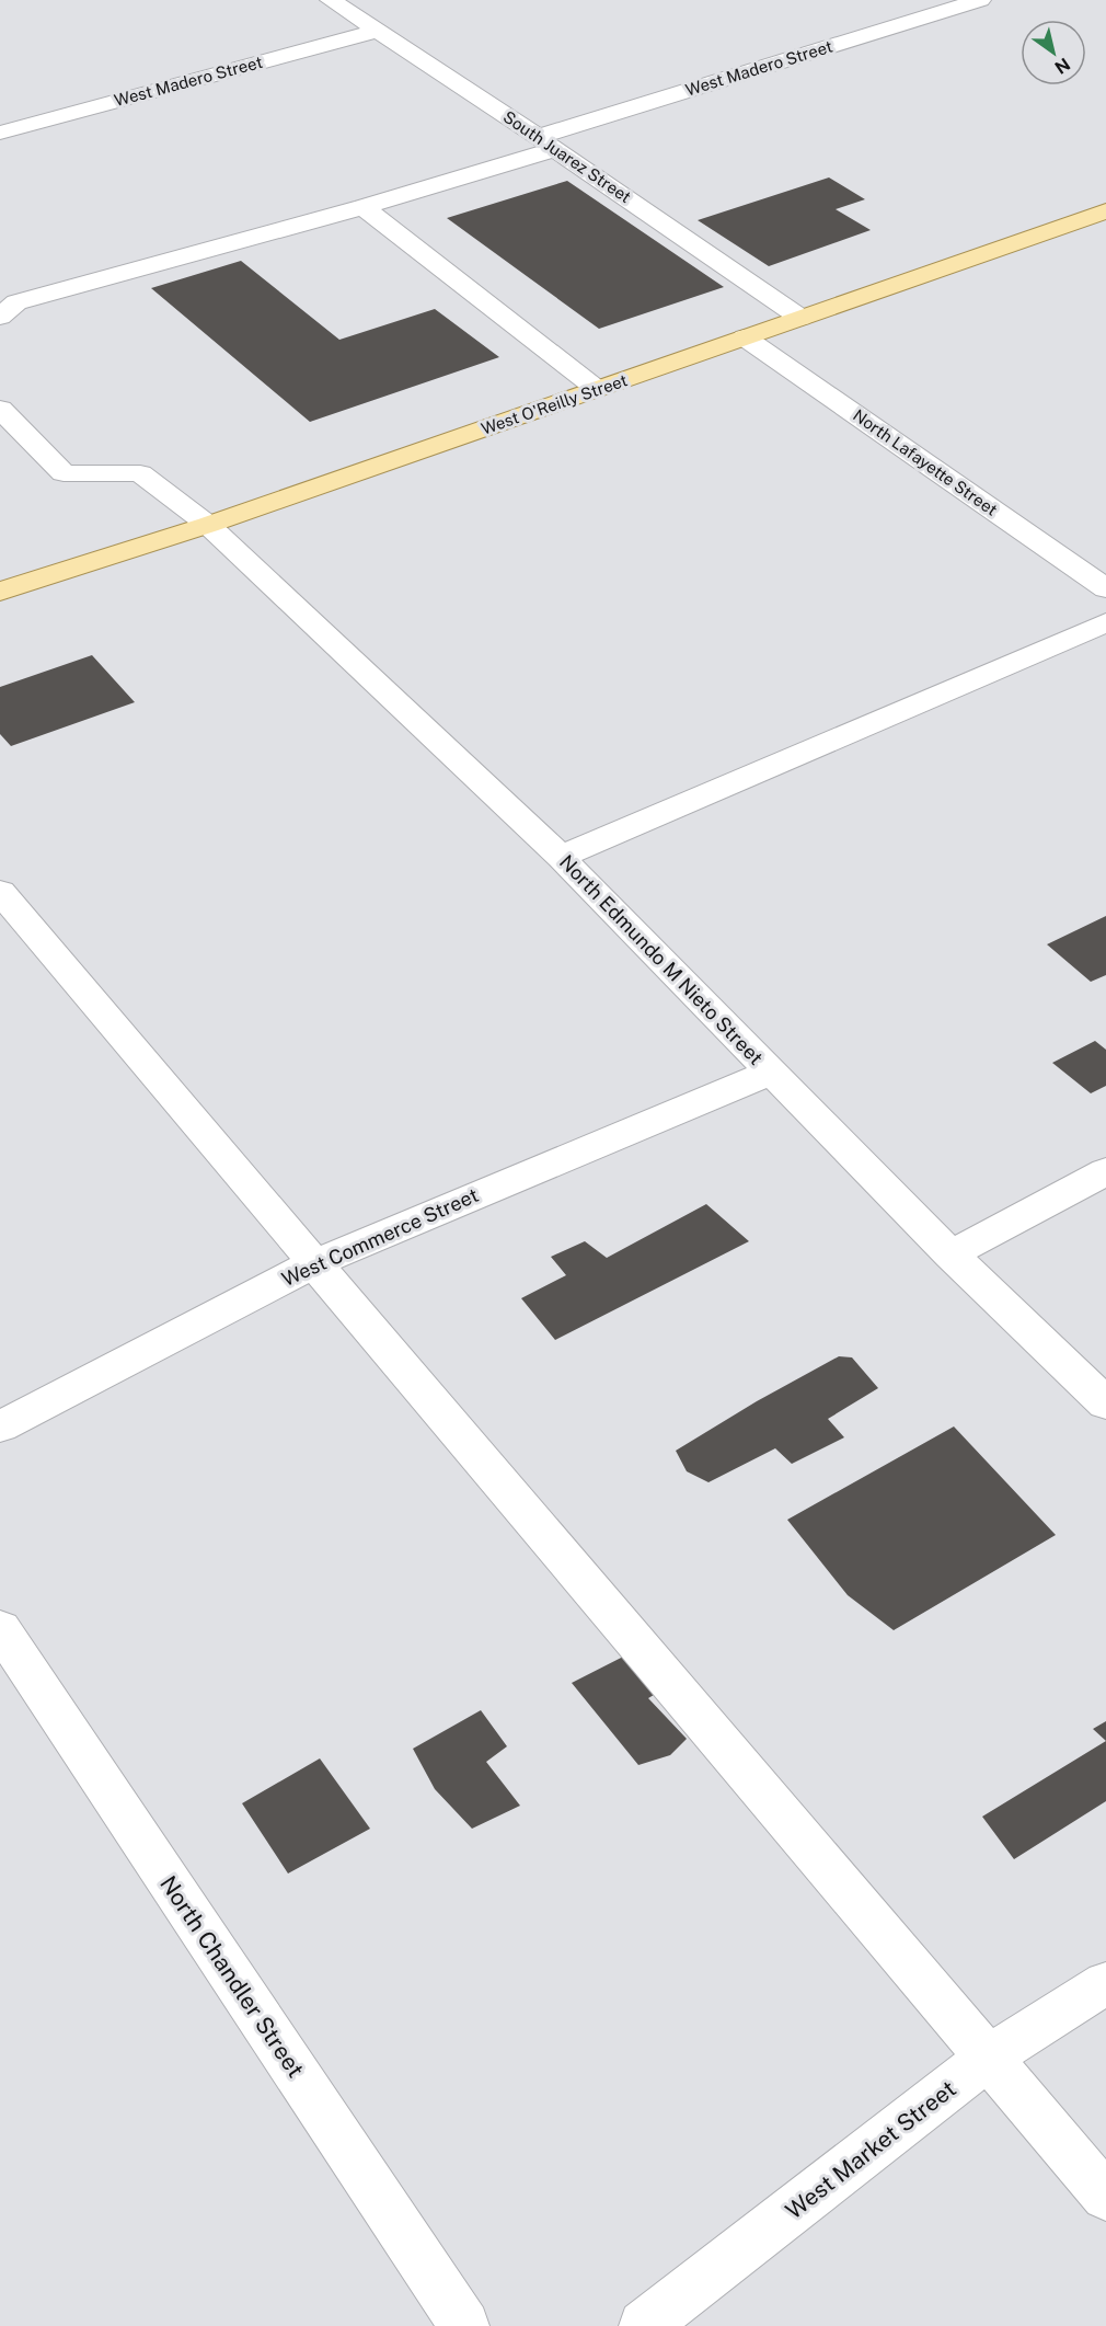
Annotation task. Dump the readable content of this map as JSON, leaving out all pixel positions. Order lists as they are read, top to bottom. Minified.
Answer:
{"streets":{"main road":["West O'Reilly Street"],"street":["West Madero Street","South Juarez Street","North Lafayette Street","North Edmundo M Nieto Street","West Commerce Street","North Chandler Street","West Market Street"]},"crossings":[["West Madero Street","South Juarez Street"],["South Juarez Street","West O'Reilly Street"],["West O'Reilly Street","North Lafayette Street"],["West O'Reilly Street","North Edmundo M Nieto Street"],["North Edmundo M Nieto Street","West Commerce Street"]],"north":"bottom right"}
